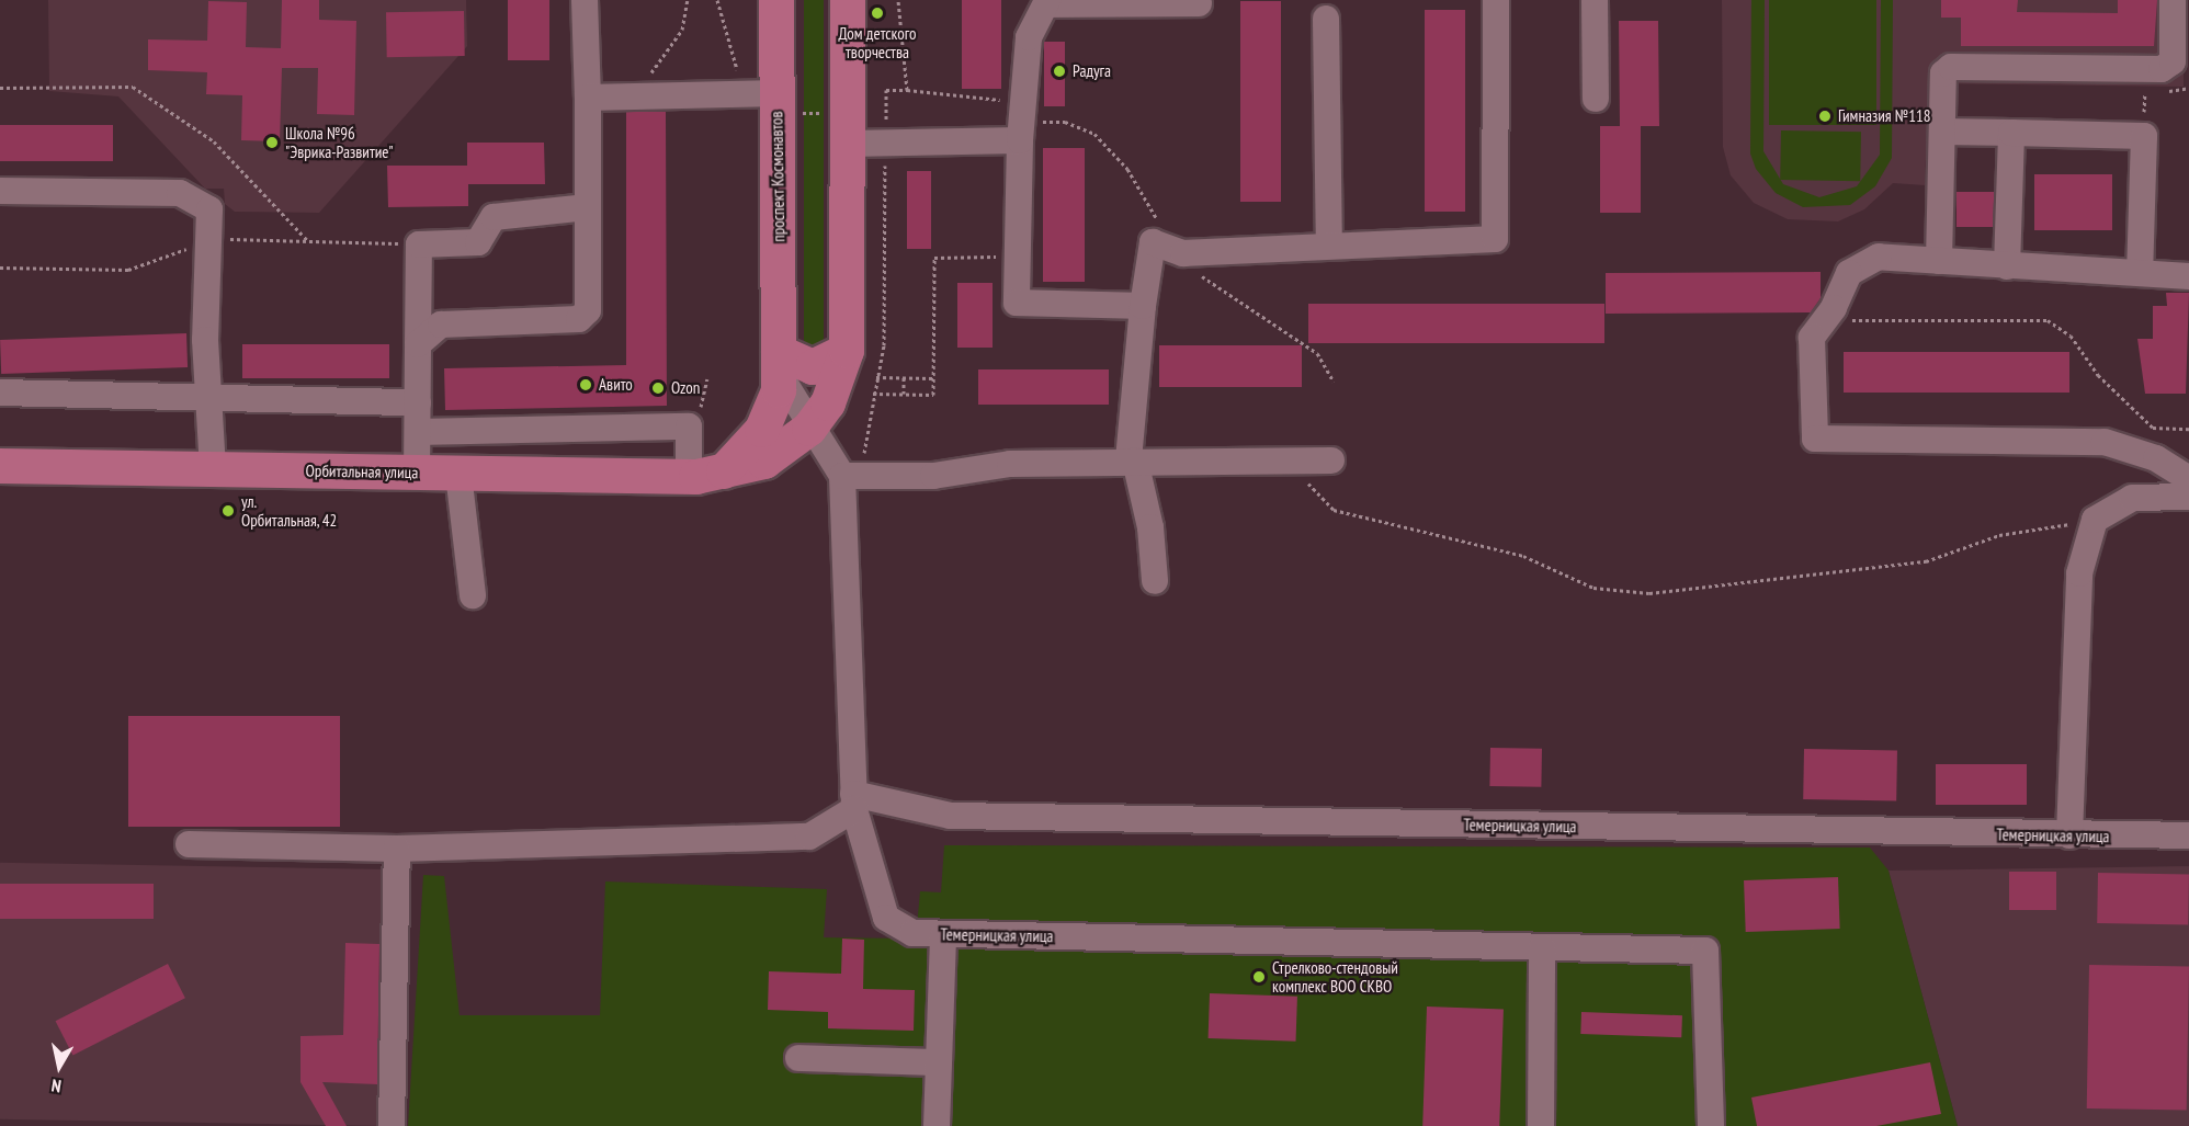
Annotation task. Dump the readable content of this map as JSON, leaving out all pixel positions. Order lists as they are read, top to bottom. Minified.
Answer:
{"streets":{"main road":["проспект Космонавтов","Орбитальная улица"],"street":["Темерницкая улица"]},"crossings":[["проспект Космонавтов","Орбитальная улица"]],"places":["Дом детского творчества","Радуга","Гимназия №118","Школа №96 \"Эврика-Развитие\"","Авито","Ozon","ул. Орбитальная, 42","Стрелково-стендовый комплекс ВОО СКВО"],"north":"bottom"}
